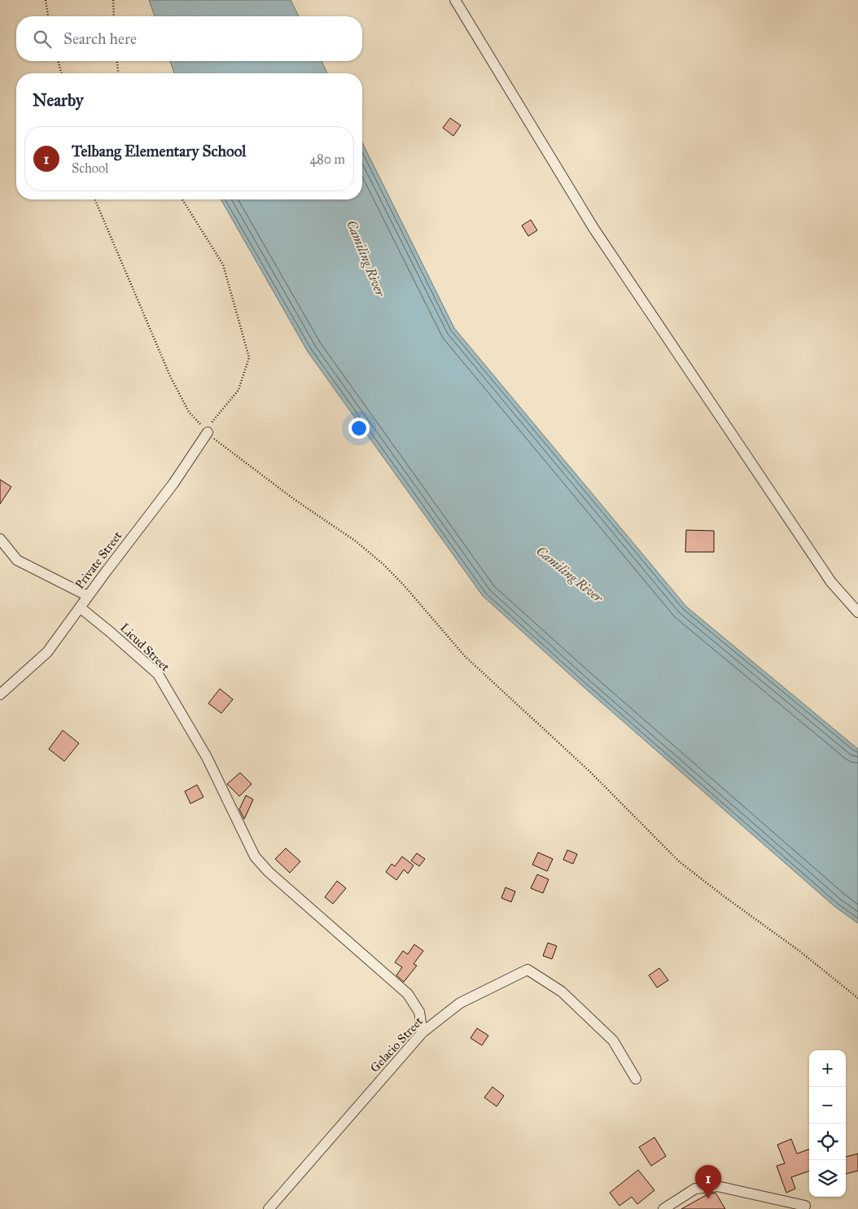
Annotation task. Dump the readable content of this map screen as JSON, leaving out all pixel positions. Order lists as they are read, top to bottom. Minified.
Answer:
{"streets":{"street":["Private Street","Licud Street","Gelacio Street"]},"crossings":[["Private Street","Licud Street"],["Licud Street","Gelacio Street"]],"water":["Camiling River"],"page":{"search":"Search here","heading":"Nearby","list":[{"mark":"1","name":"Telbang Elementary School","note":"School","value":"480 m"}],"map_buttons":["+","−"],"pins":"1"}}
